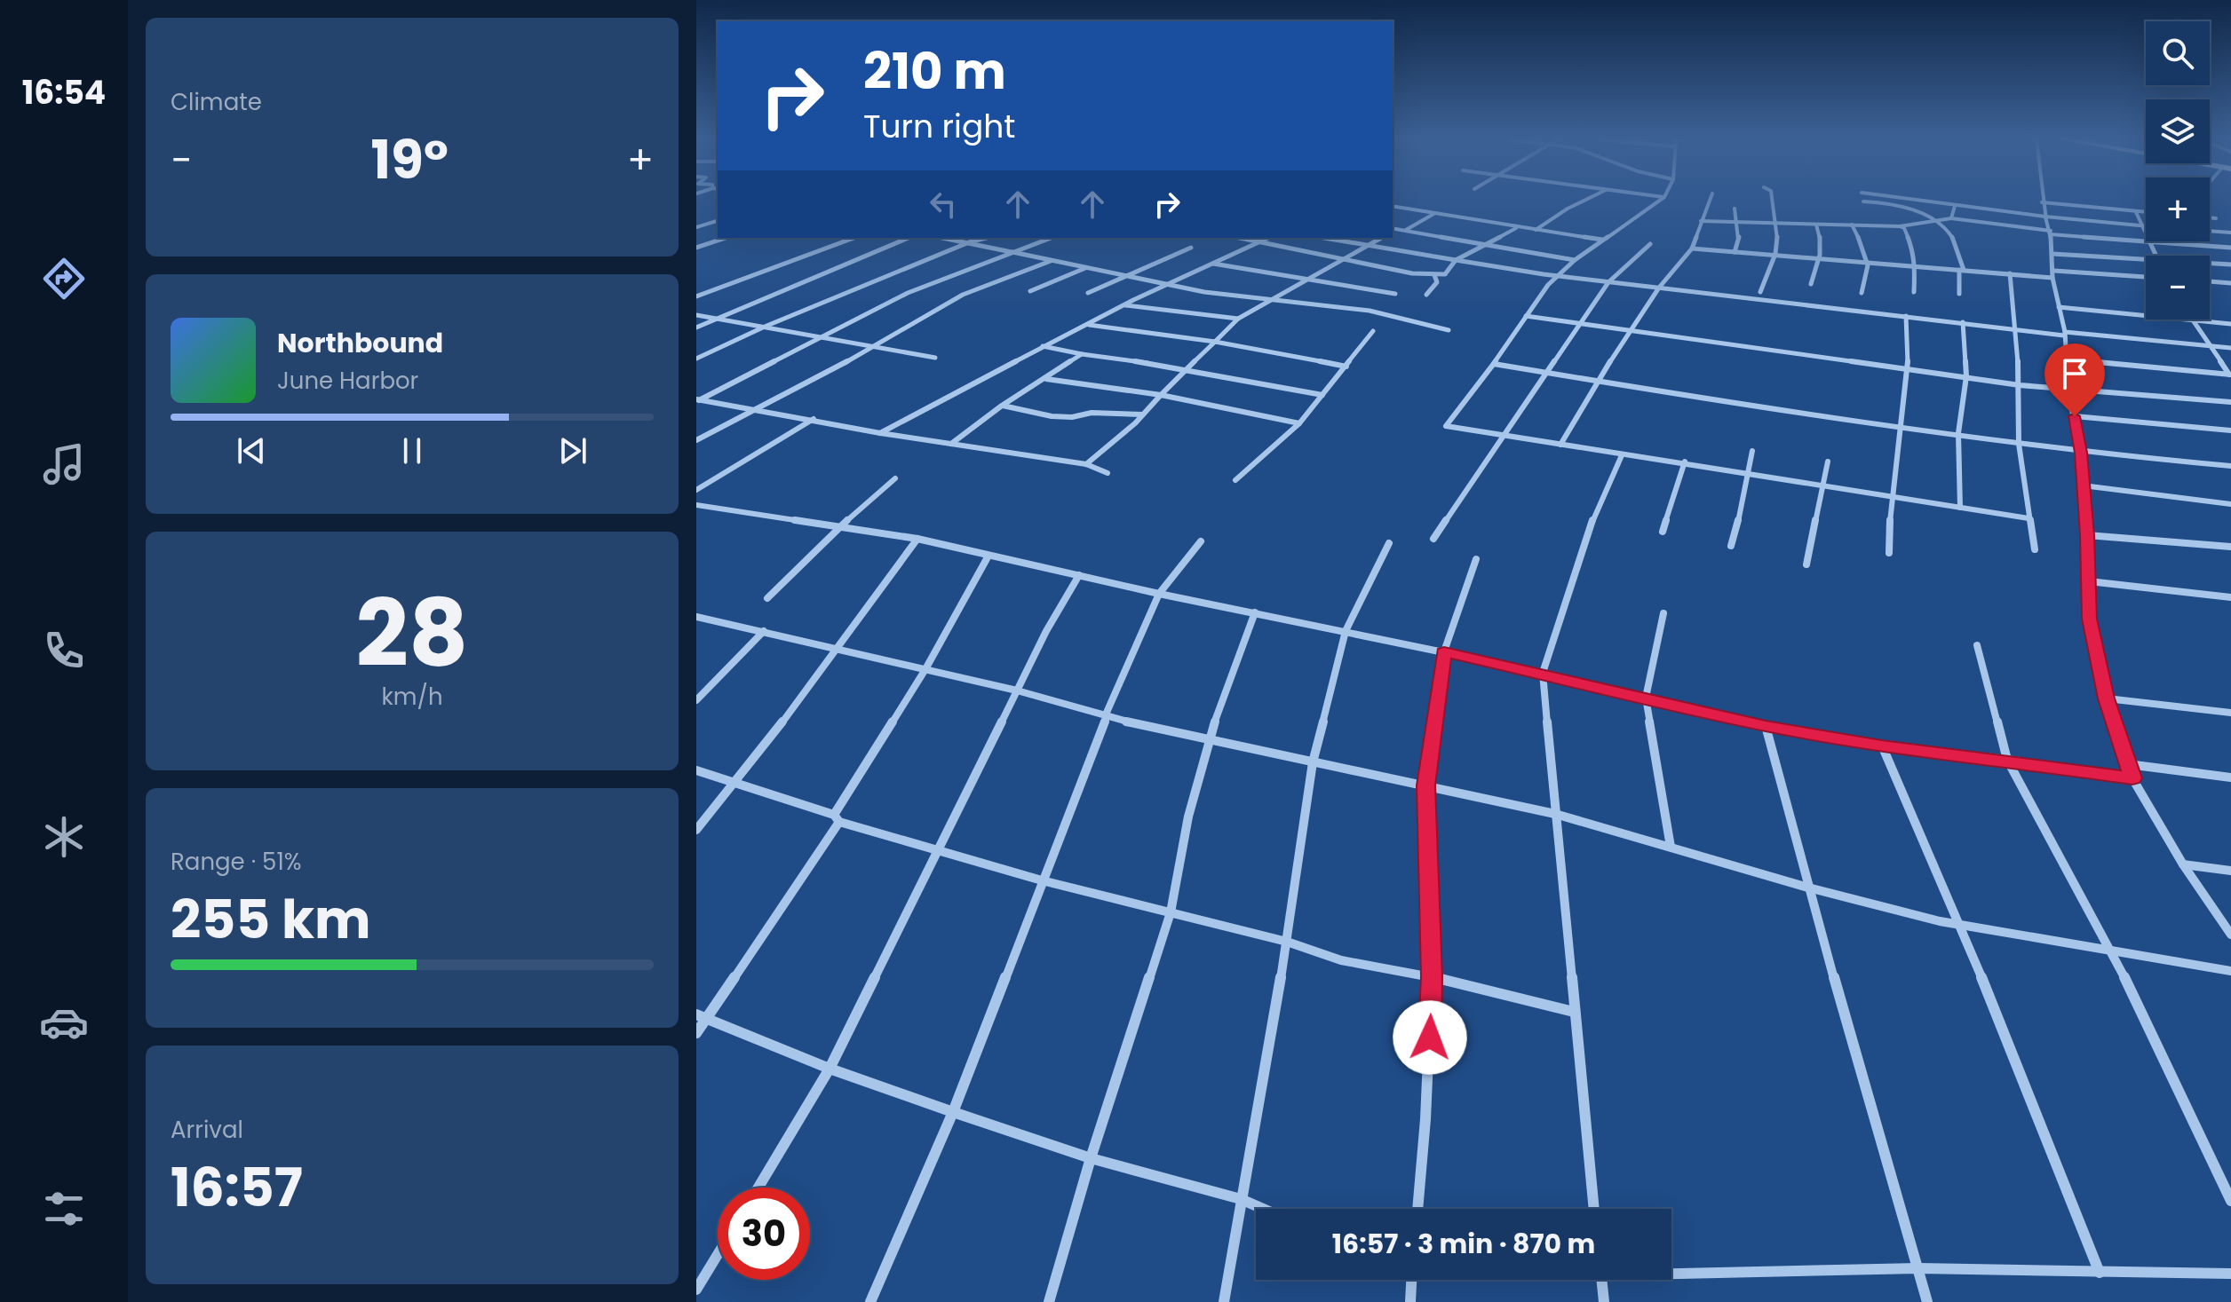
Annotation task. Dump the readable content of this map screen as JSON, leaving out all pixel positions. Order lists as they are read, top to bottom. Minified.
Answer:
{"page":{"tabs":"16:54","tile":["Climate",["28","km/h"],["Range · 51%","255 km"],["Arrival","16:57"]],"map_buttons":["+","−"],"turn":["210 m","Turn right"],"heat":["−","19°","+"],"song":["Northbound","June Harbor"],"limit":"30","trip":"16:57 · 3 min · 870 m"}}
